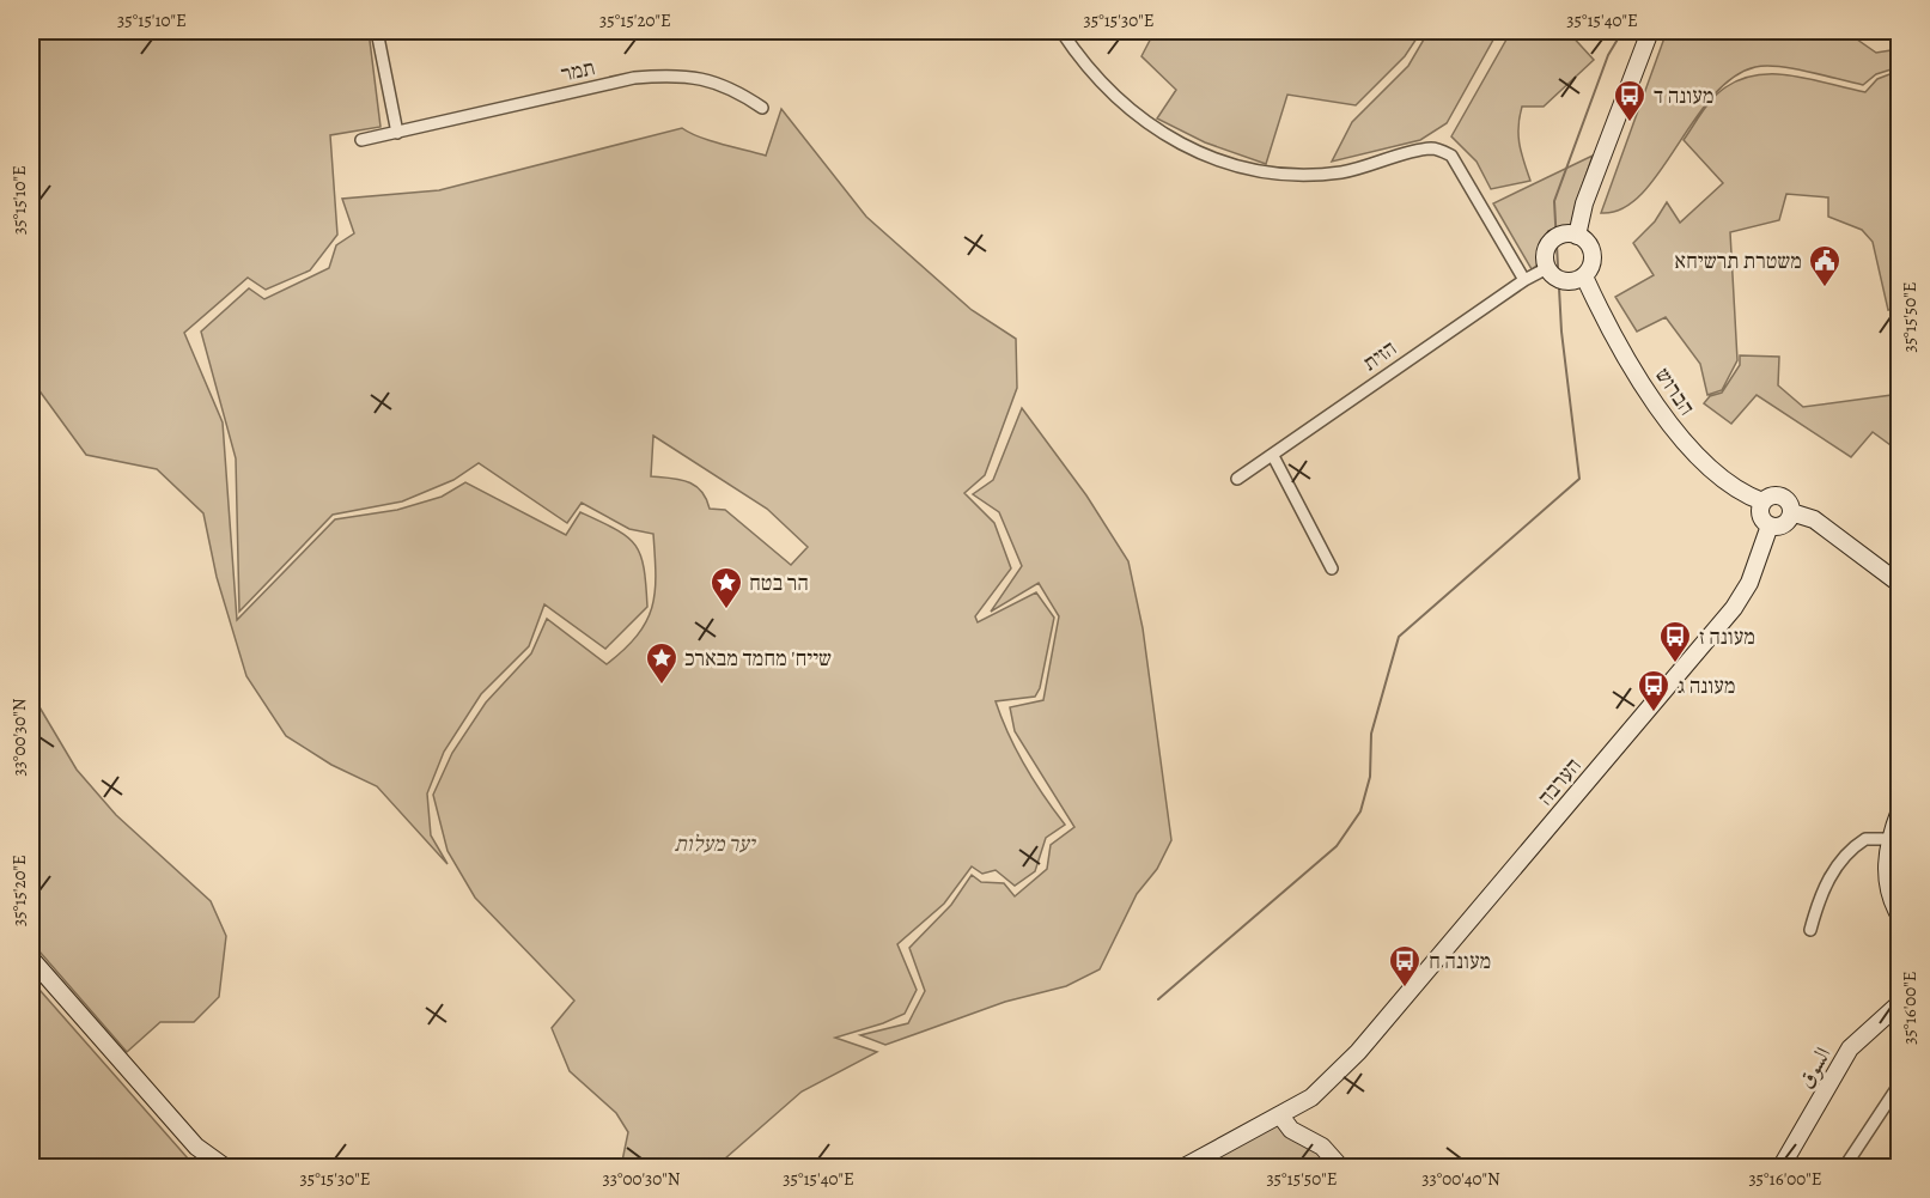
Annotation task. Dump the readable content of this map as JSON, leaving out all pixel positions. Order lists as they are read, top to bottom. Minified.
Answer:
{"streets":{"main road":["הברוש","הערבה","السوق"],"street":["תמר","הזית"]},"crossings":[["הזית","הברוש"],["הברוש","הערבה"]],"parks":["יער מעלות"],"places":{"bus stop":["מעונה ד","מעונה ז","מעונה ג","מעונה ח"],"public building":["משטרת תרשיחא"],"place":["הר בטח","שייח' מחמד מבארכ"]},"coordinates":["35°15'10\"E","35°15'20\"E","35°15'30\"E","35°15'40\"E","35°15'50\"E","33°00'30\"N","35°16'00\"E","33°00'40\"N"]}
